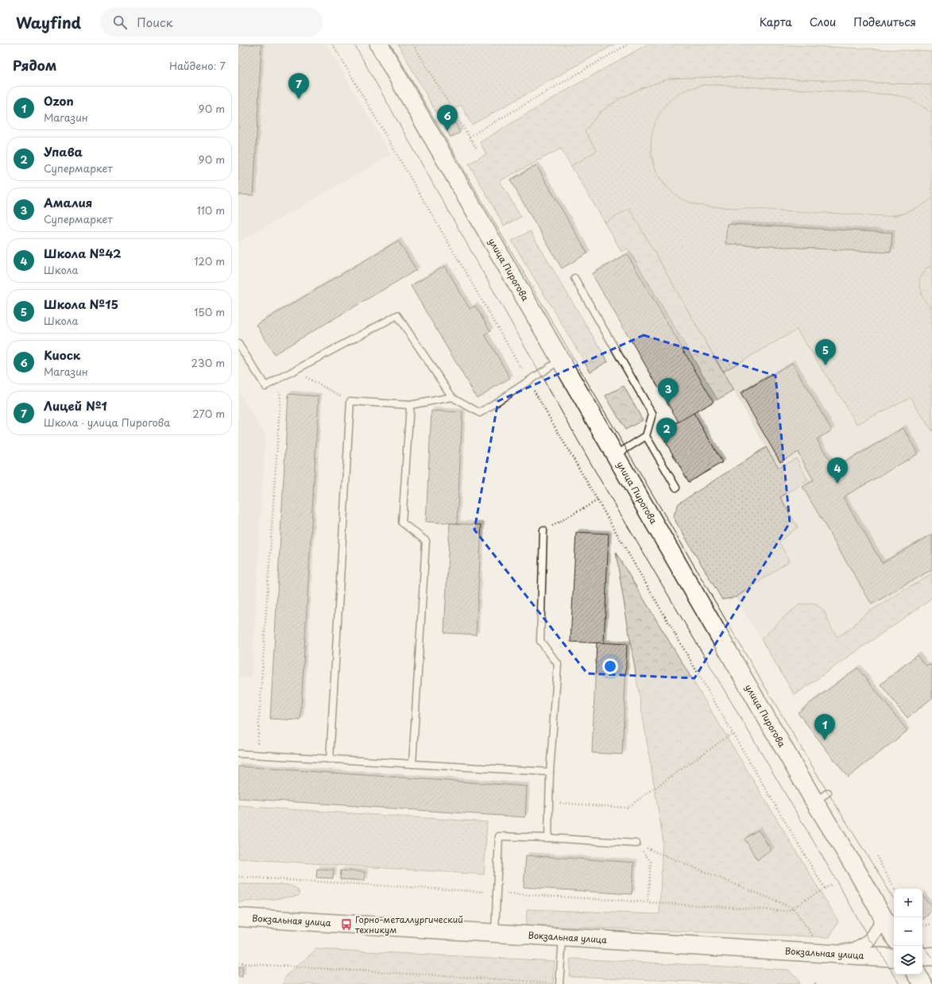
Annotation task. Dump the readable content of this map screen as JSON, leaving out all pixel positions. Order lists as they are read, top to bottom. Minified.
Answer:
{"streets":{"main road":["улица Пирогова","Вокзальная улица"]},"places":{"bus stop":["Горно-металлургический техникум"]},"page":{"header":"Wayfind","search":"Поиск","nav":["Карта","Слои","Поделиться"],"heading":["Рядом","Найдено: 7"],"pins":["7","6","5","3","2","4","1"],"list":[{"mark":"1","name":"Ozon","note":"Магазин","value":"90 m"},{"mark":"2","name":"Упава","note":"Супермаркет","value":"90 m"},{"mark":"3","name":"Амалия","note":"Супермаркет","value":"110 m"},{"mark":"4","name":"Школа №42","note":"Школа","value":"120 m"},{"mark":"5","name":"Школа №15","note":"Школа","value":"150 m"},{"mark":"6","name":"Киоск","note":"Магазин","value":"230 m"},{"mark":"7","name":"Лицей №1","note":"Школа · улица Пирогова","value":"270 m"}],"map_buttons":["+","−"]}}
